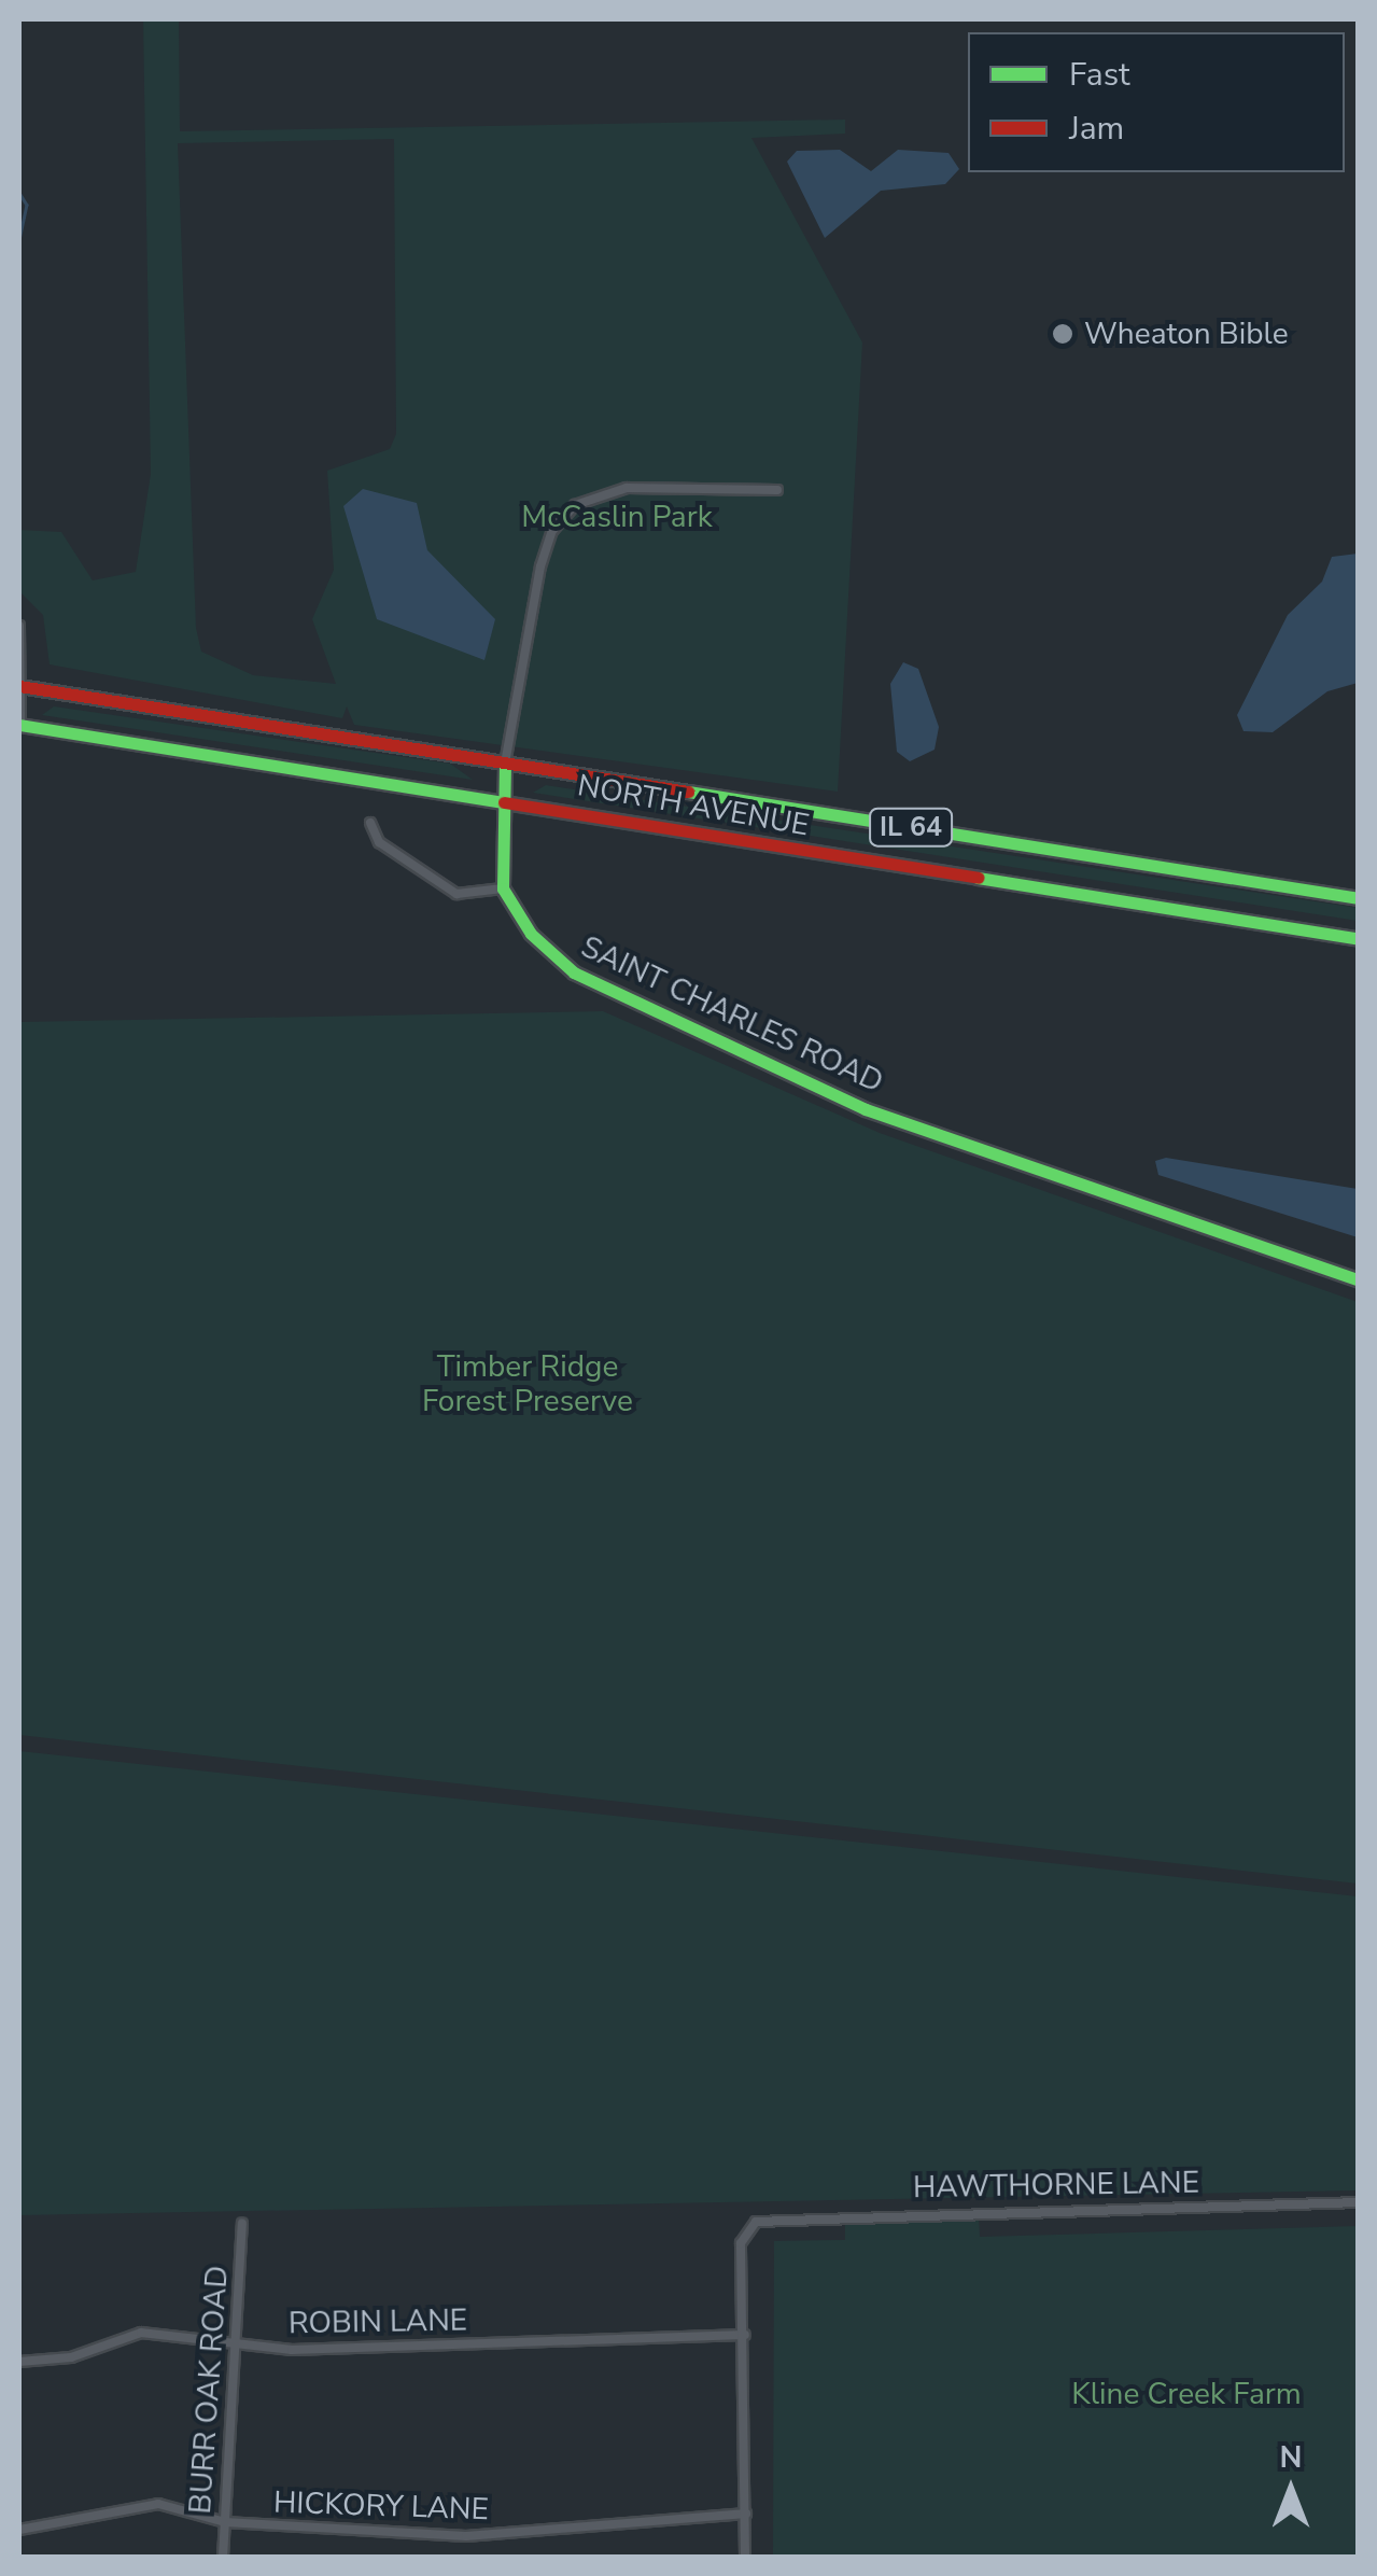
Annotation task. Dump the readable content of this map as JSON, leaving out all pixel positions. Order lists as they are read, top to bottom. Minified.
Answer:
{"streets":{"main road":["NORTH AVENUE","IL 64","SAINT CHARLES ROAD"],"street":["HAWTHORNE LANE","ROBIN LANE","BURR OAK ROAD","HICKORY LANE"]},"crossings":[["HAWTHORNE LANE","ROBIN LANE"],["ROBIN LANE","BURR OAK ROAD"],["BURR OAK ROAD","HICKORY LANE"]],"parks":["McCaslin Park","Timber Ridge Forest Preserve","Kline Creek Farm"],"places":["Wheaton Bible"],"legend":["Fast","Jam"],"north":"top"}
